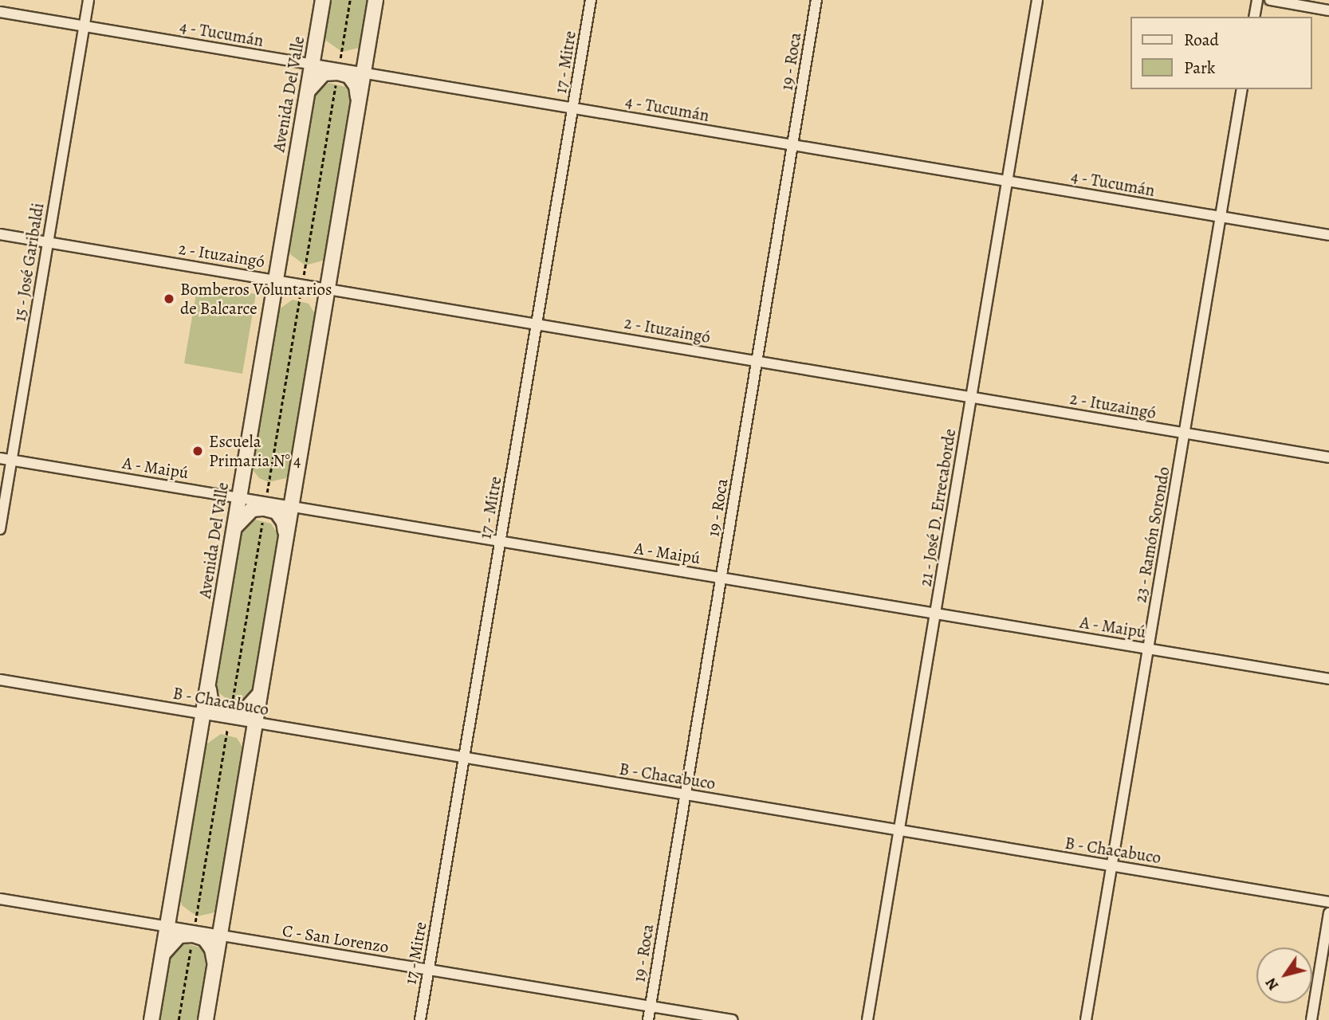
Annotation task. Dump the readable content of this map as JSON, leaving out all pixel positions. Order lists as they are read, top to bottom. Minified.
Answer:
{"streets":{"street":["4 - Tucumán","19 - Roca","17 - Mitre","Avenida Del Valle","2 - Ituzaingó","15 - José Garibaldi","A - Maipú","21 - José D. Errecaborde","23 - Ramón Sorondo","B - Chacabuco","C - San Lorenzo"]},"crossings":[["4 - Tucumán","19 - Roca"],["4 - Tucumán","17 - Mitre"],["4 - Tucumán","Avenida Del Valle"],["4 - Tucumán","15 - José Garibaldi"],["4 - Tucumán","21 - José D. Errecaborde"],["4 - Tucumán","23 - Ramón Sorondo"],["19 - Roca","2 - Ituzaingó"],["19 - Roca","A - Maipú"],["19 - Roca","B - Chacabuco"],["19 - Roca","C - San Lorenzo"],["17 - Mitre","2 - Ituzaingó"],["17 - Mitre","A - Maipú"],["17 - Mitre","B - Chacabuco"],["17 - Mitre","C - San Lorenzo"],["Avenida Del Valle","2 - Ituzaingó"],["Avenida Del Valle","A - Maipú"],["Avenida Del Valle","B - Chacabuco"],["Avenida Del Valle","C - San Lorenzo"],["2 - Ituzaingó","15 - José Garibaldi"],["2 - Ituzaingó","21 - José D. Errecaborde"],["2 - Ituzaingó","23 - Ramón Sorondo"],["15 - José Garibaldi","A - Maipú"],["A - Maipú","21 - José D. Errecaborde"],["A - Maipú","23 - Ramón Sorondo"],["21 - José D. Errecaborde","B - Chacabuco"],["23 - Ramón Sorondo","B - Chacabuco"]],"places":["Bomberos Voluntarios de Balcarce","Escuela Primaria N° 4"],"legend":["Road","Park"],"north":"bottom left"}
